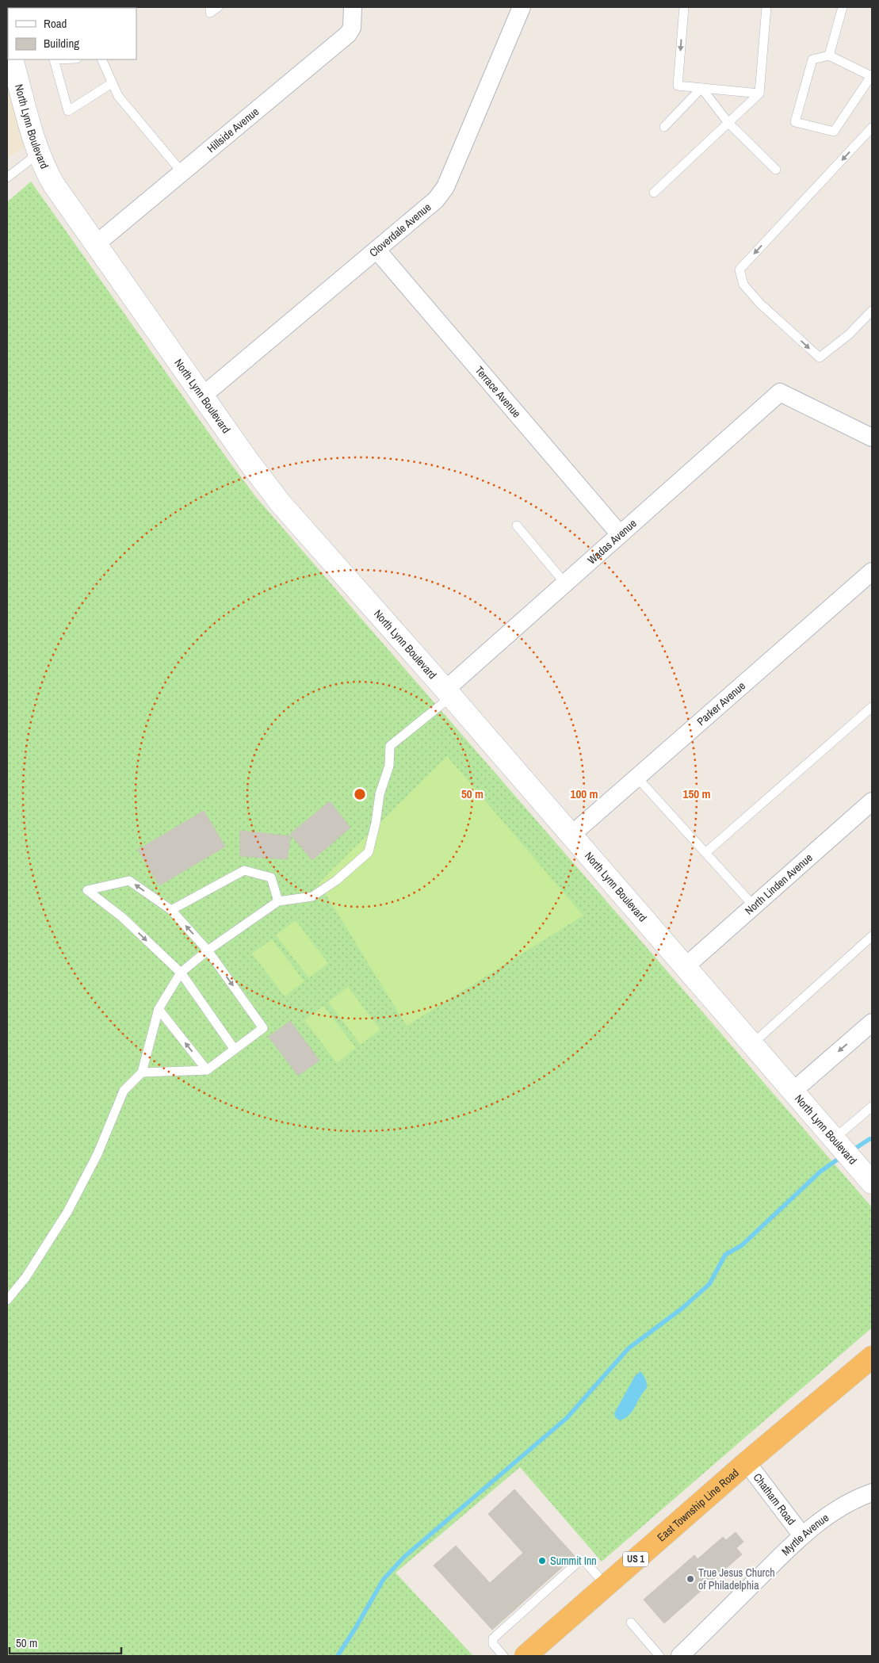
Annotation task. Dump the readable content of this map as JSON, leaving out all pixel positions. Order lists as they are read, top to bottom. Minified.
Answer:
{"streets":{"highway":["East Township Line Road","US 1"],"street":["North Lynn Boulevard","Hillside Avenue","Cloverdale Avenue","Terrace Avenue","Wadas Avenue","Parker Avenue","North Linden Avenue","Chatham Road","Myrtle Avenue"]},"crossings":[["North Lynn Boulevard","Hillside Avenue"],["North Lynn Boulevard","Cloverdale Avenue"],["North Lynn Boulevard","Wadas Avenue"],["North Lynn Boulevard","Parker Avenue"],["North Lynn Boulevard","North Linden Avenue"],["Cloverdale Avenue","Terrace Avenue"],["Terrace Avenue","Wadas Avenue"],["Chatham Road","East Township Line Road"],["Chatham Road","Myrtle Avenue"]],"places":["Summit Inn","True Jesus Church of Philadelphia"],"legend":["Road","Building"],"scale_bar":"50 m","rings":["50 m","100 m","150 m"]}
